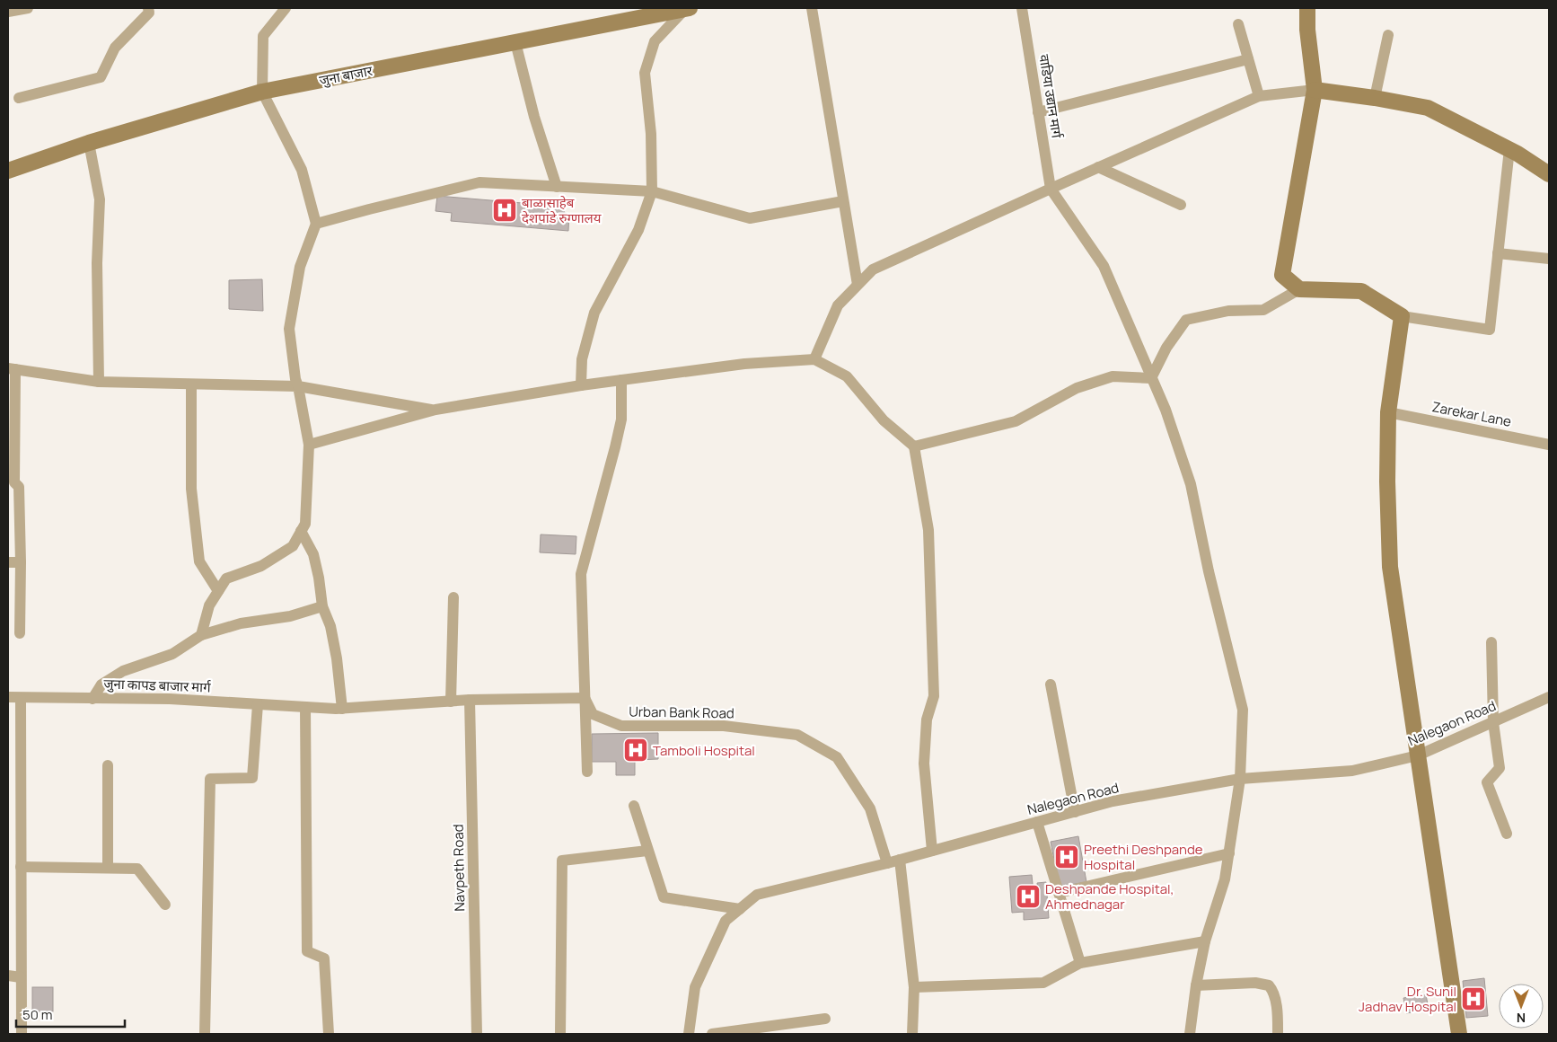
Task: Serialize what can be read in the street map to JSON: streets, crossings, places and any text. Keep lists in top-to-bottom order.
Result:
{
  "streets": {
    "street": [
      "जुना बाजार",
      "वाडिया उद्यान मार्ग",
      "Zarekar Lane",
      "जुना कापड बाजार मार्ग",
      "Urban Bank Road",
      "Nalegaon Road",
      "Navpeth Road"
    ]
  },
  "crossings": [
    ["Urban Bank Road", "Nalegaon Road"]
  ],
  "places": {
    "hospital": [
      "बाळासाहेब देशपांडे रुग्णालय",
      "Tamboli Hospital",
      "Preethi Deshpande Hospital",
      "Deshpande Hospital, Ahmednagar",
      "Dr. Sunil Jadhav Hospital"
    ]
  },
  "scale_bar": "50 m",
  "north": "bottom"
}
